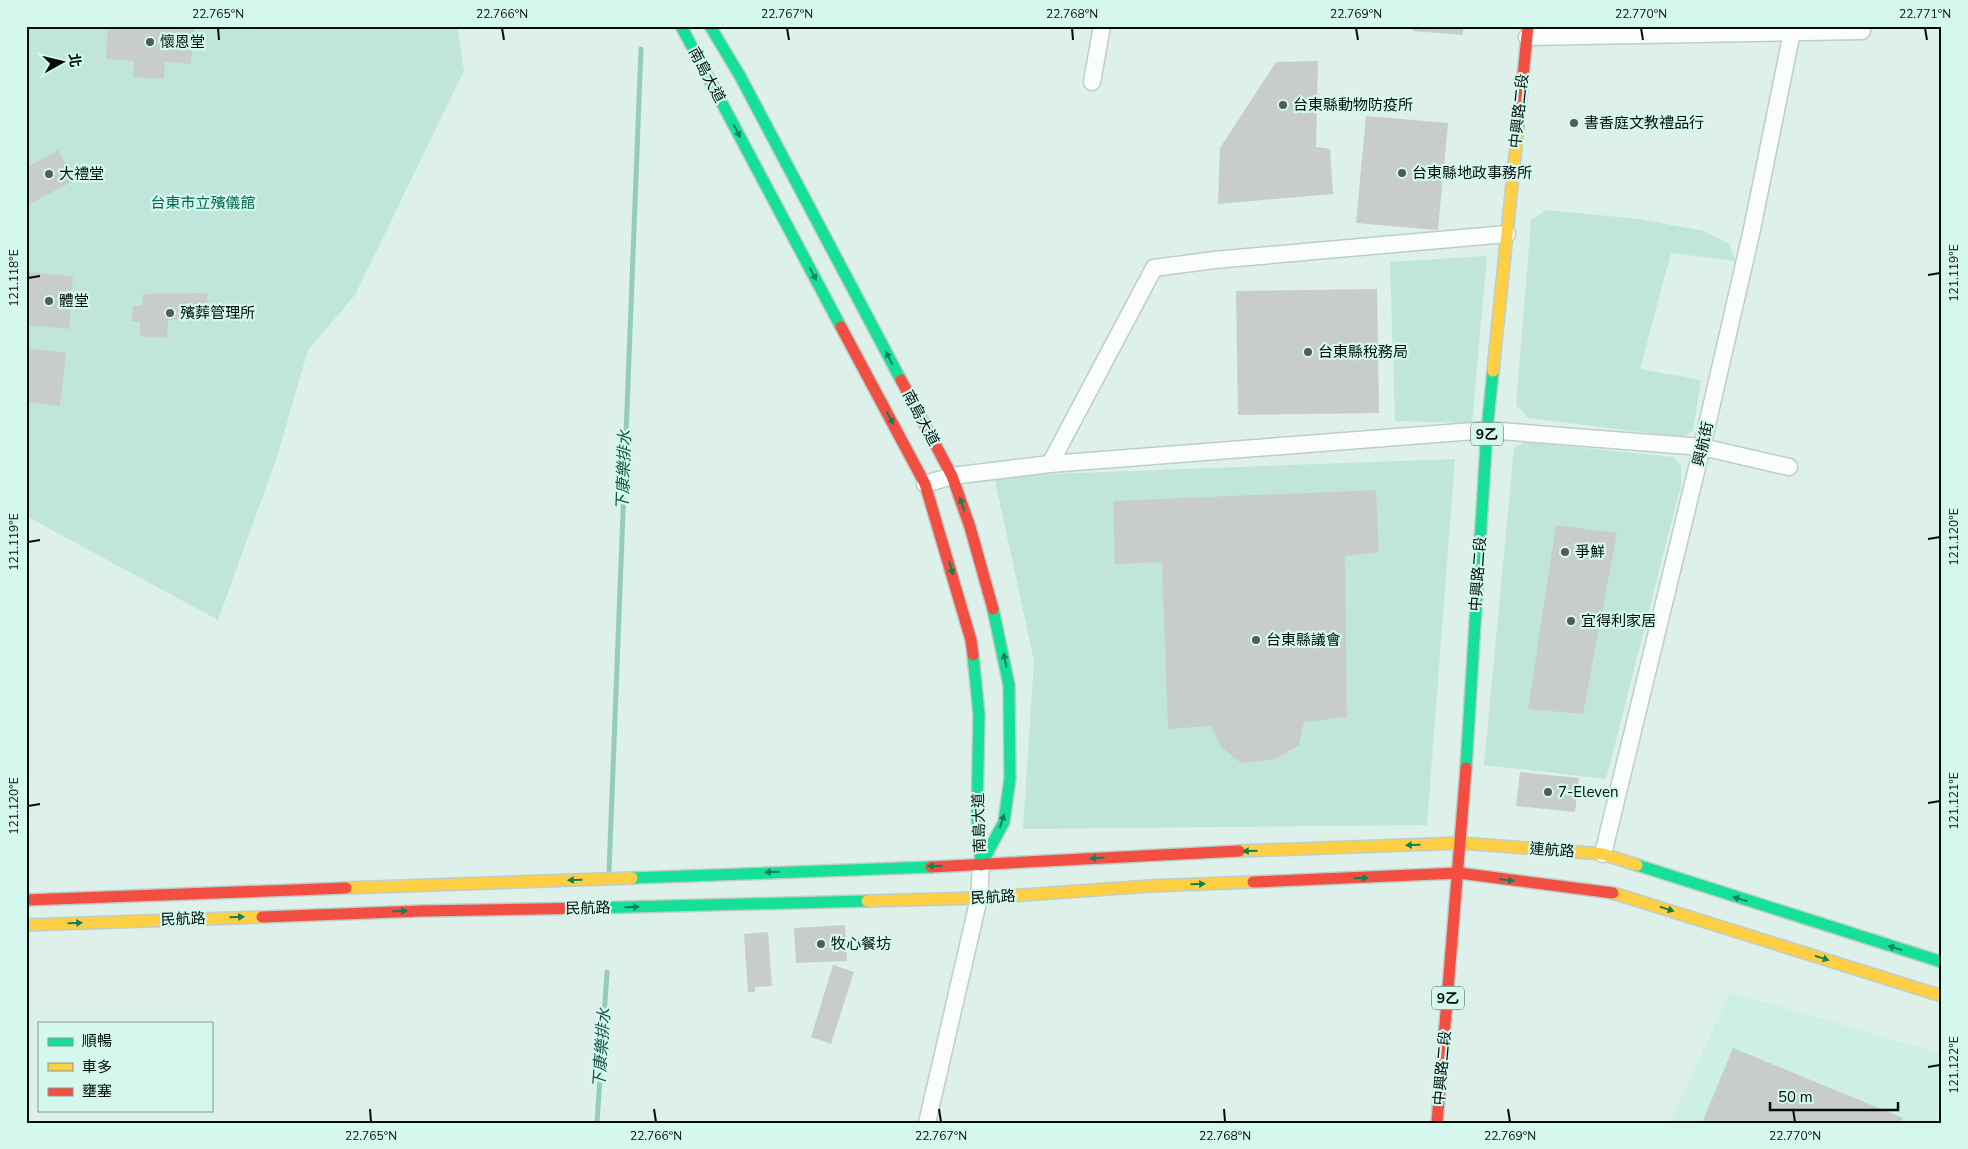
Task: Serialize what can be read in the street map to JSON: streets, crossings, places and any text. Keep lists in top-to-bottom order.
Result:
{
  "streets": {
    "street": [
      "南島大道",
      "中興路二段",
      "9乙",
      "興航街",
      "連航路",
      "民航路"
    ]
  },
  "crossings": [
    ["南島大道", "民航路"],
    ["中興路二段", "連航路"],
    ["中興路二段", "民航路"],
    ["興航街", "連航路"],
    ["連航路", "民航路"]
  ],
  "water": ["下康樂排水"],
  "parks": ["台東市立殯儀館"],
  "places": [
    "懷恩堂",
    "台東縣動物防疫所",
    "書香庭文教禮品行",
    "台東縣地政事務所",
    "大禮堂",
    "體堂",
    "殯葬管理所",
    "台東縣稅務局",
    "爭鮮",
    "宜得利家居",
    "台東縣議會",
    "7-Eleven",
    "牧心餐坊"
  ],
  "legend": ["順暢", "車多", "壅塞"],
  "scale_bar": "50 m",
  "north": "right",
  "coordinates": [
    "22.765°N",
    "22.766°N",
    "22.767°N",
    "22.768°N",
    "22.769°N",
    "22.770°N",
    "22.771°N",
    "121.119°E",
    "121.118°E",
    "121.120°E",
    "121.121°E",
    "121.122°E"
  ]
}
